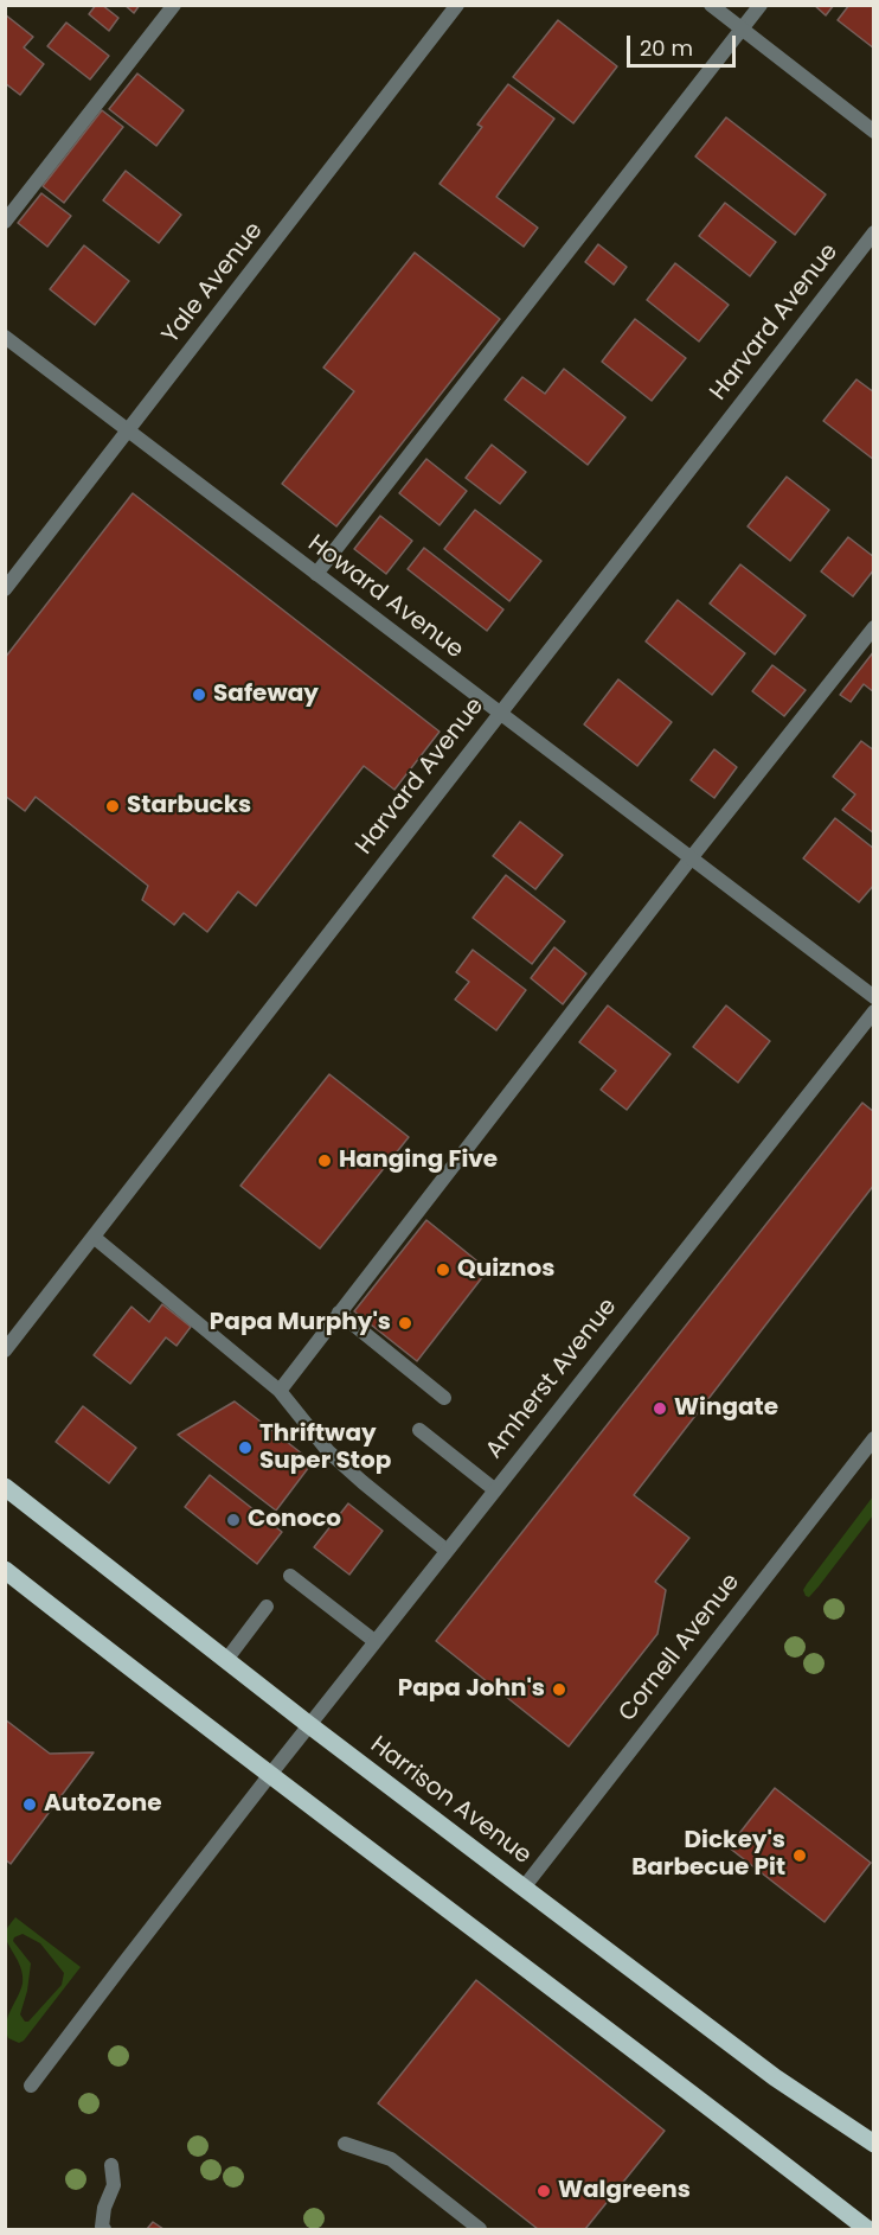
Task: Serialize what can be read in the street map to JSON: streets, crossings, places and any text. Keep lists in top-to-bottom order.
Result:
{
  "streets": {
    "main road": ["Harrison Avenue"],
    "street": [
      "Yale Avenue",
      "Harvard Avenue",
      "Howard Avenue",
      "Amherst Avenue",
      "Cornell Avenue"
    ]
  },
  "crossings": [
    ["Yale Avenue", "Howard Avenue"],
    ["Harvard Avenue", "Howard Avenue"],
    ["Amherst Avenue", "Harrison Avenue"],
    ["Cornell Avenue", "Harrison Avenue"]
  ],
  "places": [
    "Safeway",
    "Starbucks",
    "Hanging Five",
    "Quiznos",
    "Papa Murphy's",
    "Wingate",
    "Thriftway Super Stop",
    "Conoco",
    "Papa John's",
    "AutoZone",
    "Dickey's Barbecue Pit",
    "Walgreens"
  ],
  "scale_bar": "20 m"
}
